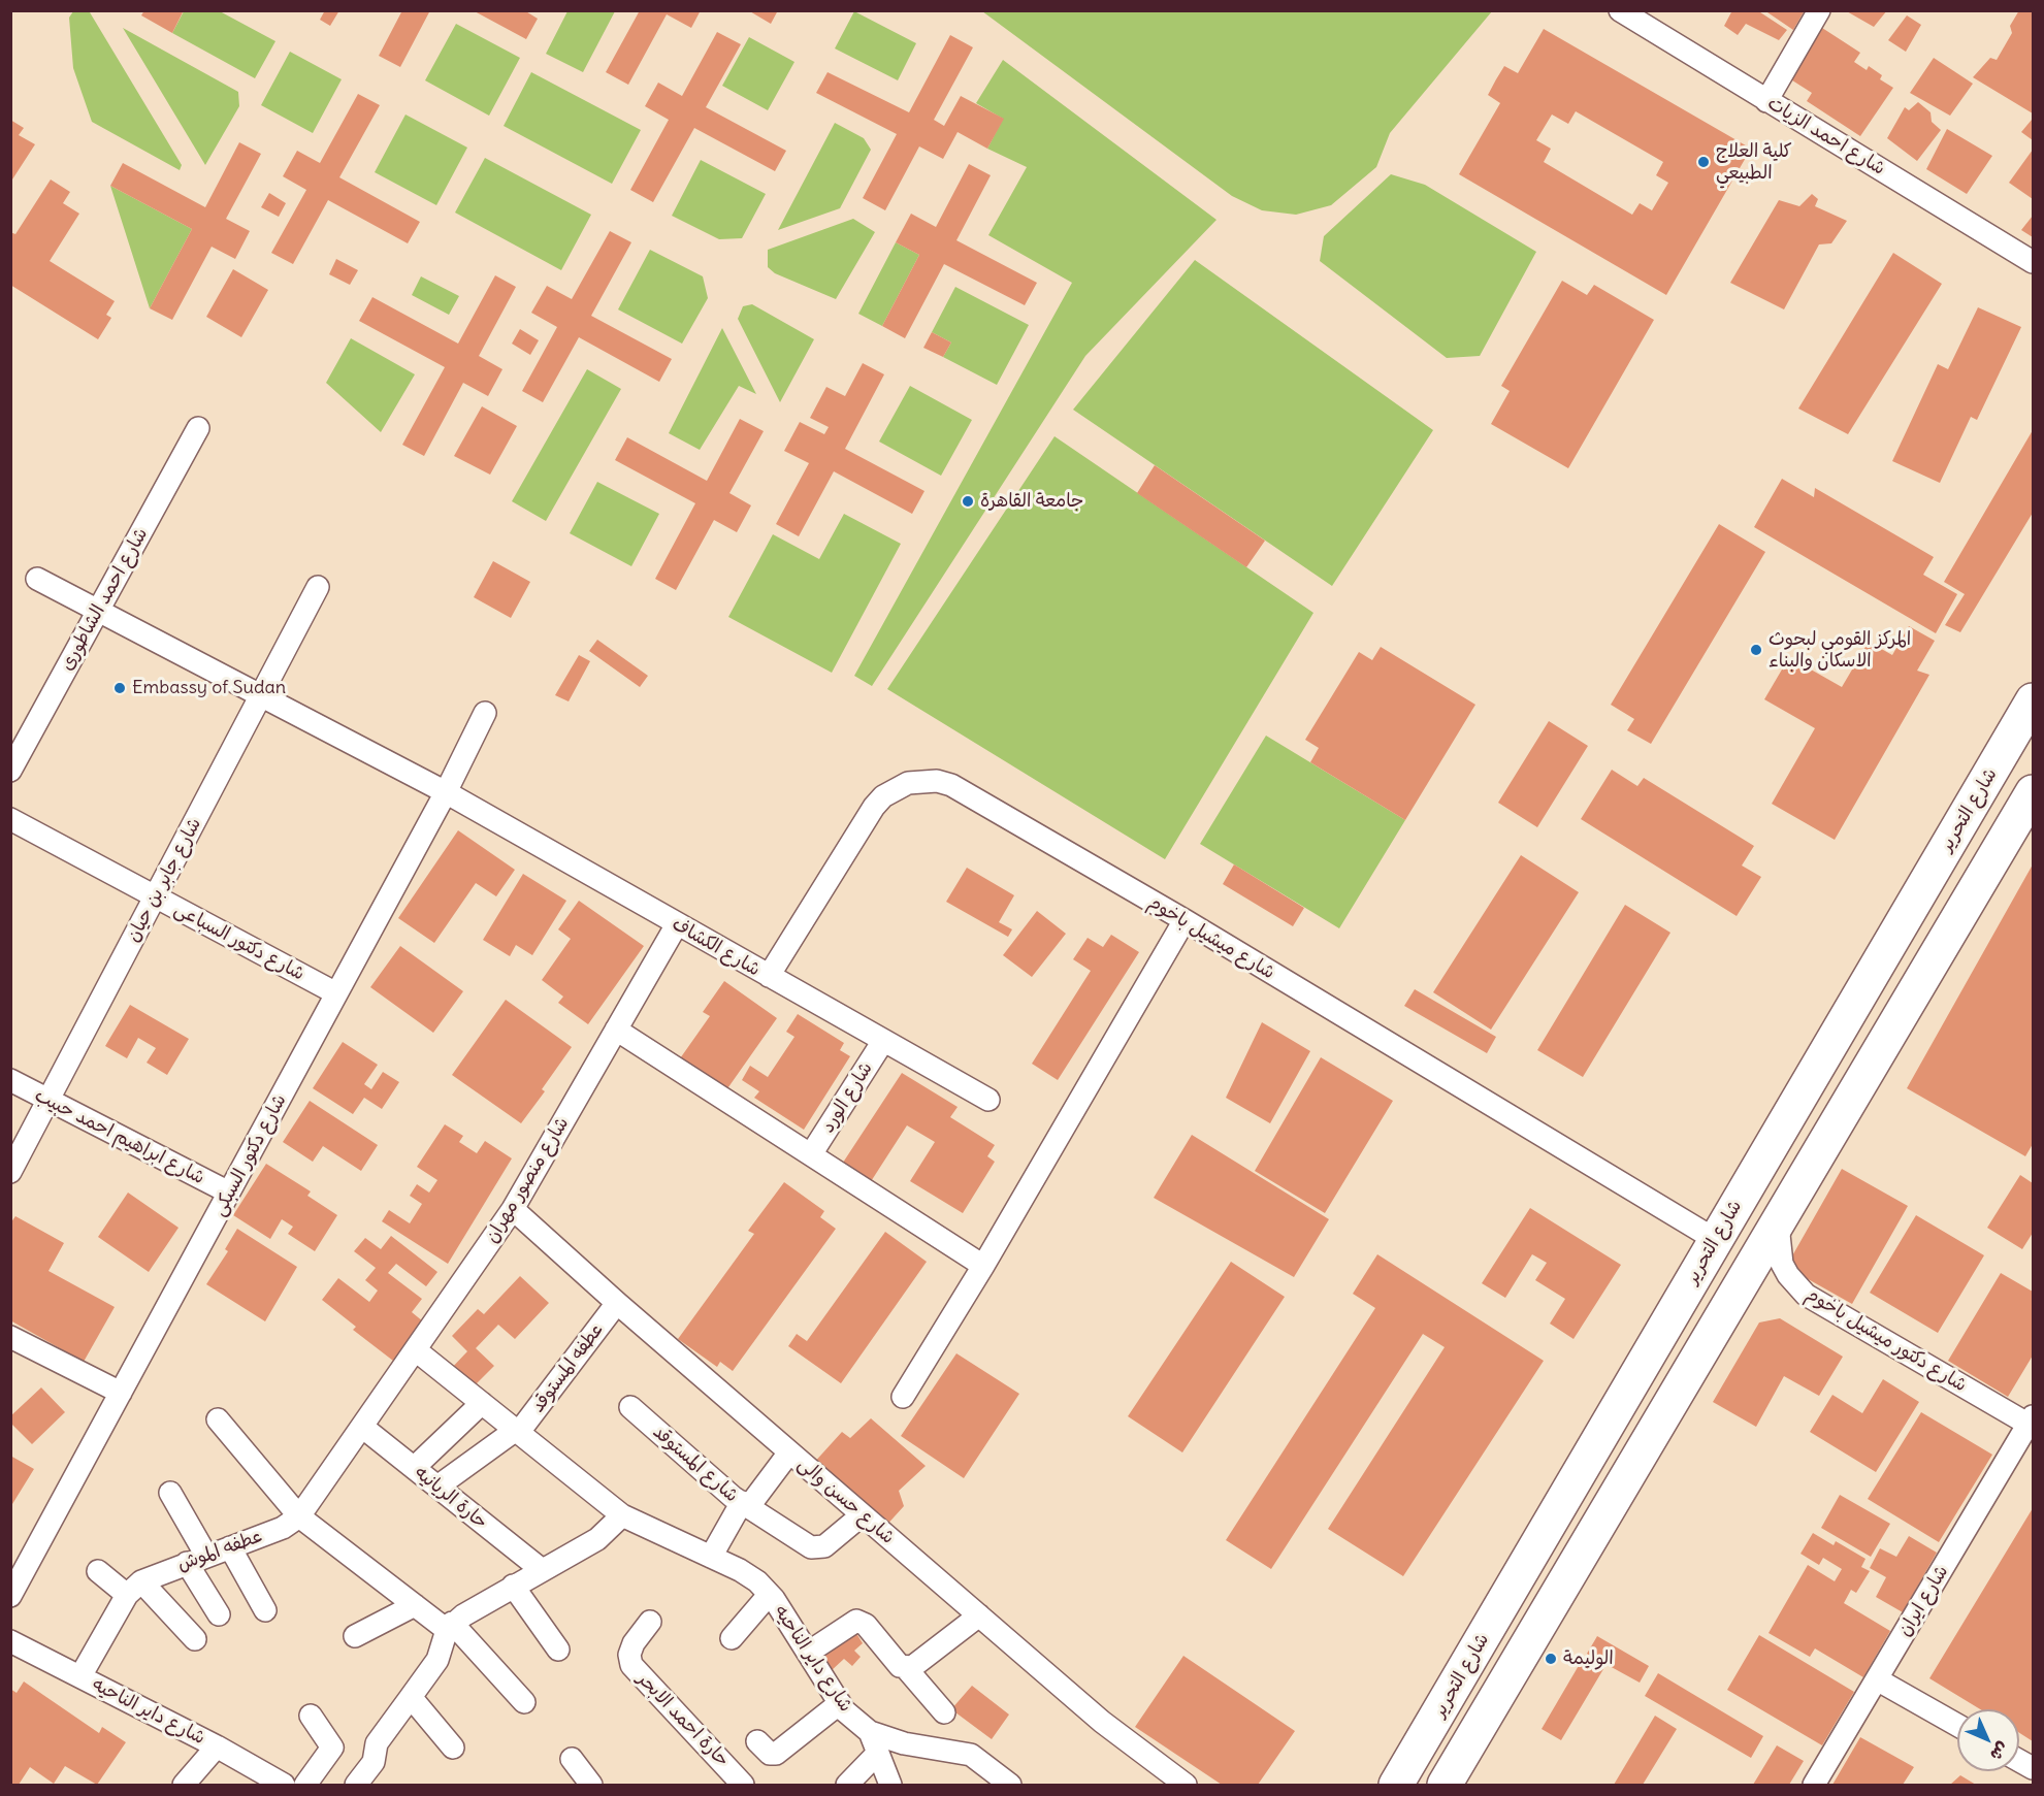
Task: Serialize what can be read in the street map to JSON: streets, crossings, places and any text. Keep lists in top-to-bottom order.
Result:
{
  "streets": {
    "main road": ["شارع التحرير"],
    "street": [
      "شارع احمد الزيات",
      "شارع احمد الشاطورى",
      "شارع جابر بن حيان",
      "شارع ميشيل باخوم",
      "شارع دكتور السباعى",
      "شارع الكشاف",
      "شارع الورد",
      "شارع ابراهيم احمد حبيب",
      "شارع دكتور السبكى",
      "شارع منصور مهران",
      "شارع دكتور ميشيل باخوم",
      "عطفه المستوقد",
      "شارع المستوقد",
      "حارة الريانيه",
      "شارع حسن والى",
      "عطفه الموش",
      "شارع ايران",
      "شارع داير الناحيه",
      "حارة احمد الابحر"
    ]
  },
  "crossings": [
    ["شارع احمد الشاطورى", "شارع الكشاف"],
    ["شارع التحرير", "شارع ميشيل باخوم"],
    ["شارع جابر بن حيان", "شارع دكتور السباعى"],
    ["شارع جابر بن حيان", "شارع الكشاف"],
    ["شارع جابر بن حيان", "شارع ابراهيم احمد حبيب"],
    ["شارع ميشيل باخوم", "شارع الكشاف"],
    ["شارع دكتور السباعى", "شارع دكتور السبكى"],
    ["شارع الكشاف", "شارع الورد"],
    ["شارع الكشاف", "شارع دكتور السبكى"],
    ["شارع الكشاف", "شارع منصور مهران"],
    ["شارع ابراهيم احمد حبيب", "شارع دكتور السبكى"],
    ["شارع منصور مهران", "حارة الريانيه"],
    ["شارع منصور مهران", "شارع حسن والى"],
    ["شارع منصور مهران", "عطفه الموش"],
    ["شارع منصور مهران", "شارع داير الناحيه"],
    ["شارع دكتور ميشيل باخوم", "شارع ايران"],
    ["عطفه المستوقد", "حارة الريانيه"],
    ["عطفه المستوقد", "شارع حسن والى"],
    ["عطفه المستوقد", "شارع داير الناحيه"],
    ["شارع المستوقد", "شارع داير الناحيه"],
    ["حارة الريانيه", "عطفه الموش"]
  ],
  "places": [
    "كلية العلاج الطبيعي",
    "جامعة القاهرة",
    "المركز القومي لبحوث الاسكان والبناء",
    "Embassy of Sudan",
    "الوليمة"
  ],
  "north": "bottom right"
}
